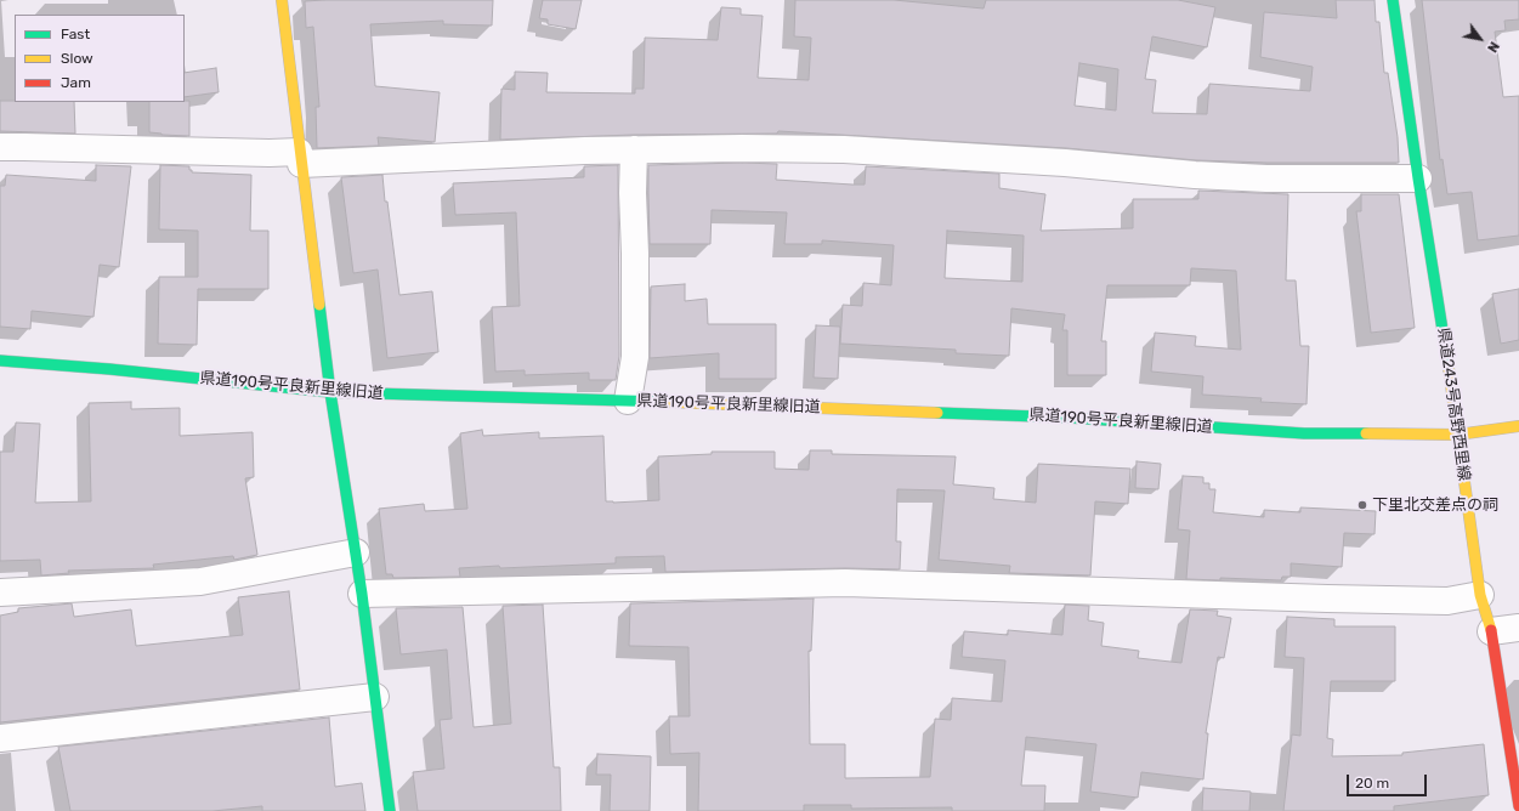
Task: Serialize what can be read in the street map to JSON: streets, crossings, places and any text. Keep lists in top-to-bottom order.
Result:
{
  "streets": {
    "street": ["県道190号平良新里線旧道", "県道243号高野西里線"]
  },
  "crossings": [
    ["県道190号平良新里線旧道", "県道243号高野西里線"]
  ],
  "places": ["下里北交差点の祠"],
  "legend": ["Fast", "Slow", "Jam"],
  "scale_bar": "20 m",
  "north": "bottom right"
}
